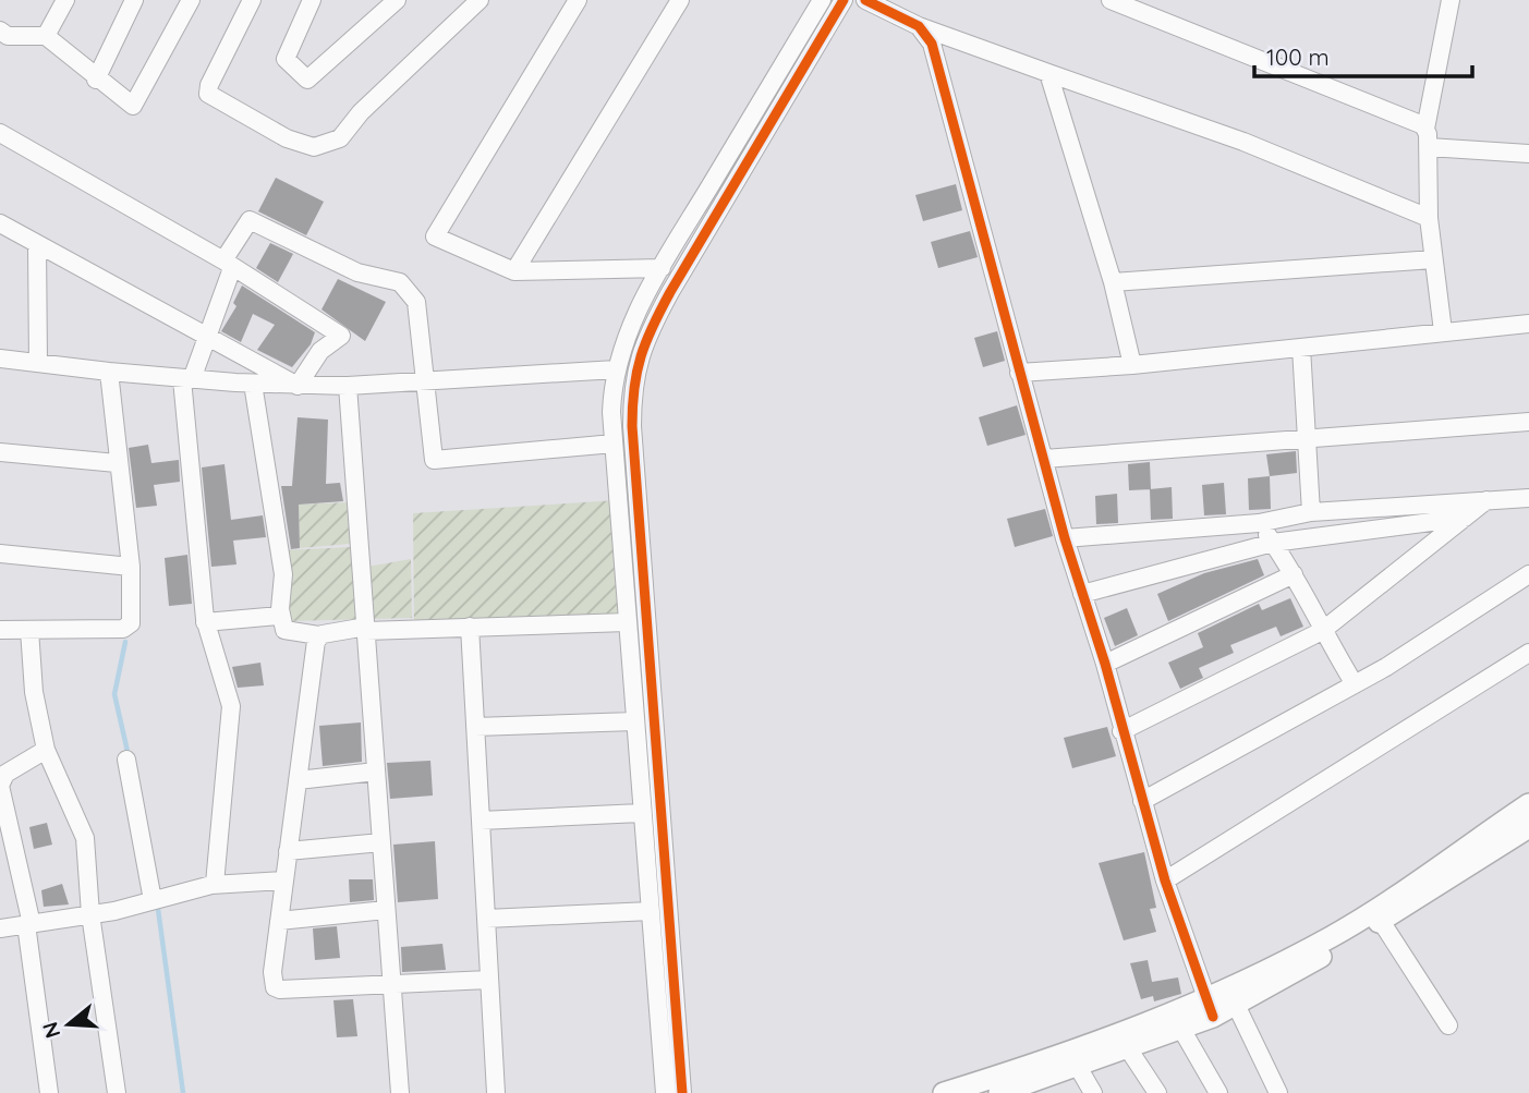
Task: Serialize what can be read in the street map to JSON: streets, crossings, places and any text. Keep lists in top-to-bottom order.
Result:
{
  "scale_bar": "100 m",
  "north": "left"
}
